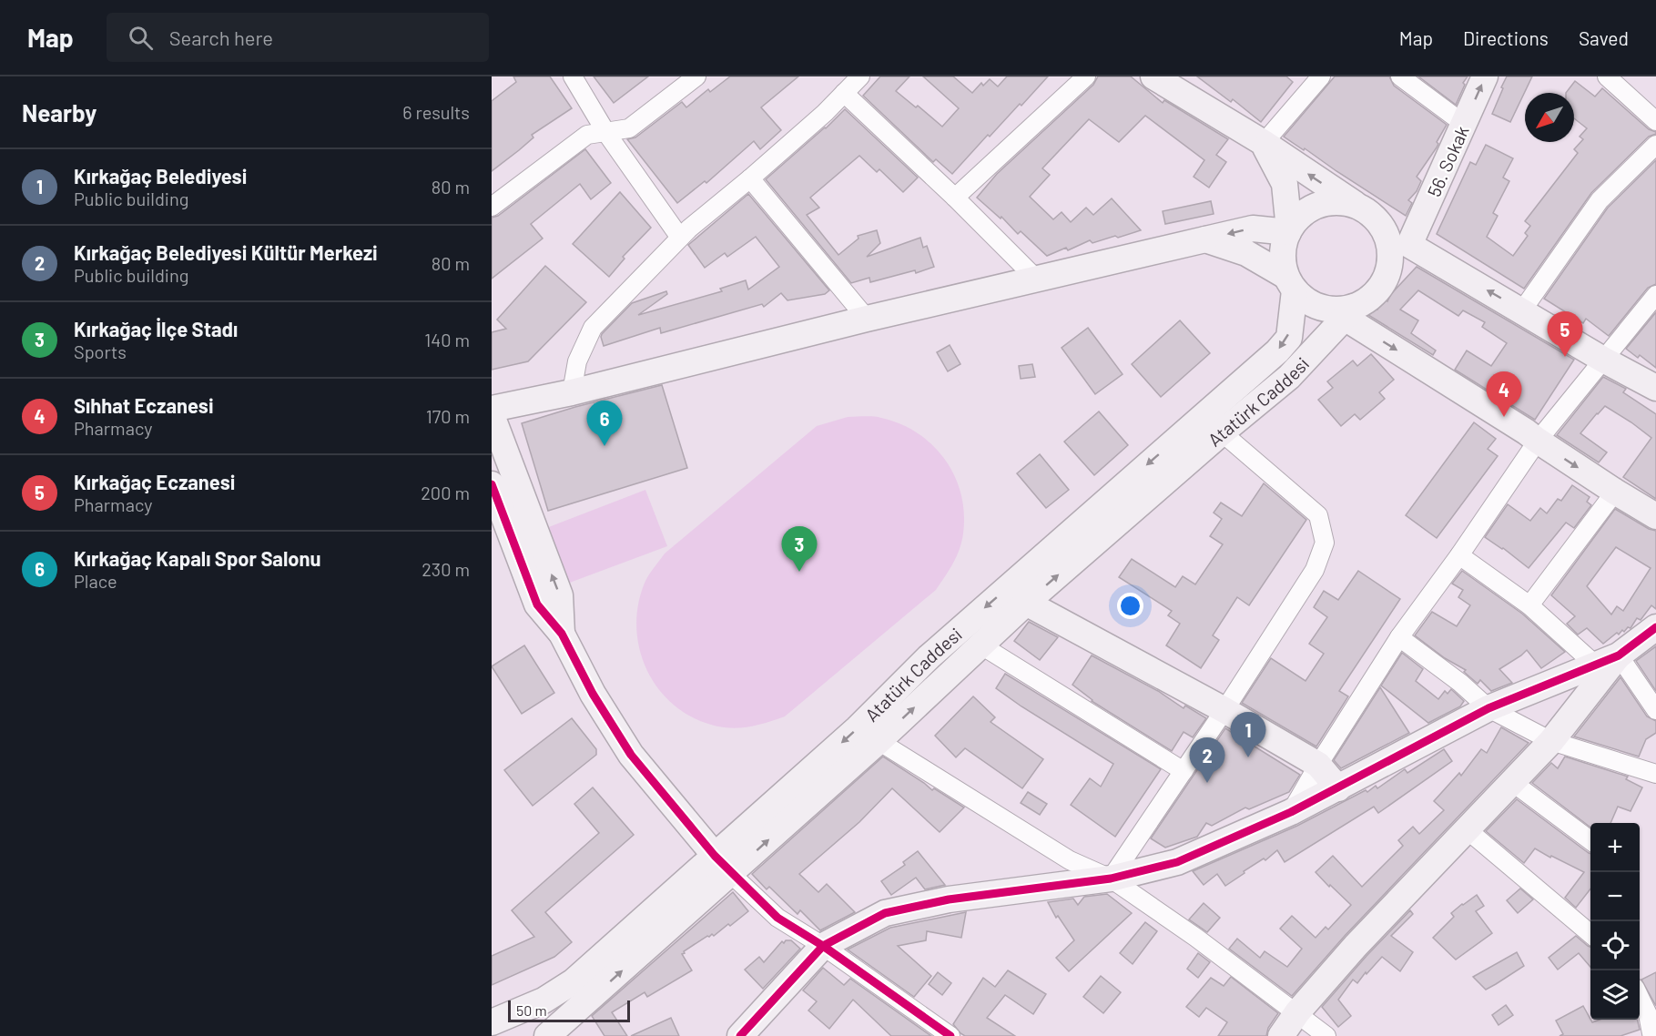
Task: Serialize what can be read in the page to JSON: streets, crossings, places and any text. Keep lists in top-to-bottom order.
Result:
{
  "streets": {
    "street": ["56. Sokak", "Atatürk Caddesi"]
  },
  "crossings": [
    ["56. Sokak", "Atatürk Caddesi"]
  ],
  "scale_bar": "50 m",
  "north": "bottom left",
  "page": {
    "header": "Map",
    "search": "Search here",
    "nav": ["Map", "Directions", "Saved"],
    "heading": ["Nearby", "6 results"],
    "list": [
      {
        "mark": "1",
        "name": "Kırkağaç Belediyesi",
        "note": "Public building",
        "value": "80 m"
      },
      {
        "mark": "2",
        "name": "Kırkağaç Belediyesi Kültür Merkezi",
        "note": "Public building",
        "value": "80 m"
      },
      {
        "mark": "3",
        "name": "Kırkağaç İlçe Stadı",
        "note": "Sports",
        "value": "140 m"
      },
      {
        "mark": "4",
        "name": "Sıhhat Eczanesi",
        "note": "Pharmacy",
        "value": "170 m"
      },
      {
        "mark": "5",
        "name": "Kırkağaç Eczanesi",
        "note": "Pharmacy",
        "value": "200 m"
      },
      {
        "mark": "6",
        "name": "Kırkağaç Kapalı Spor Salonu",
        "note": "Place",
        "value": "230 m"
      }
    ],
    "pins": [
      "5",
      "4",
      "6",
      "3",
      "1",
      "2"
    ],
    "map_buttons": ["+", "−"],
    "scale": "50 m"
  }
}
